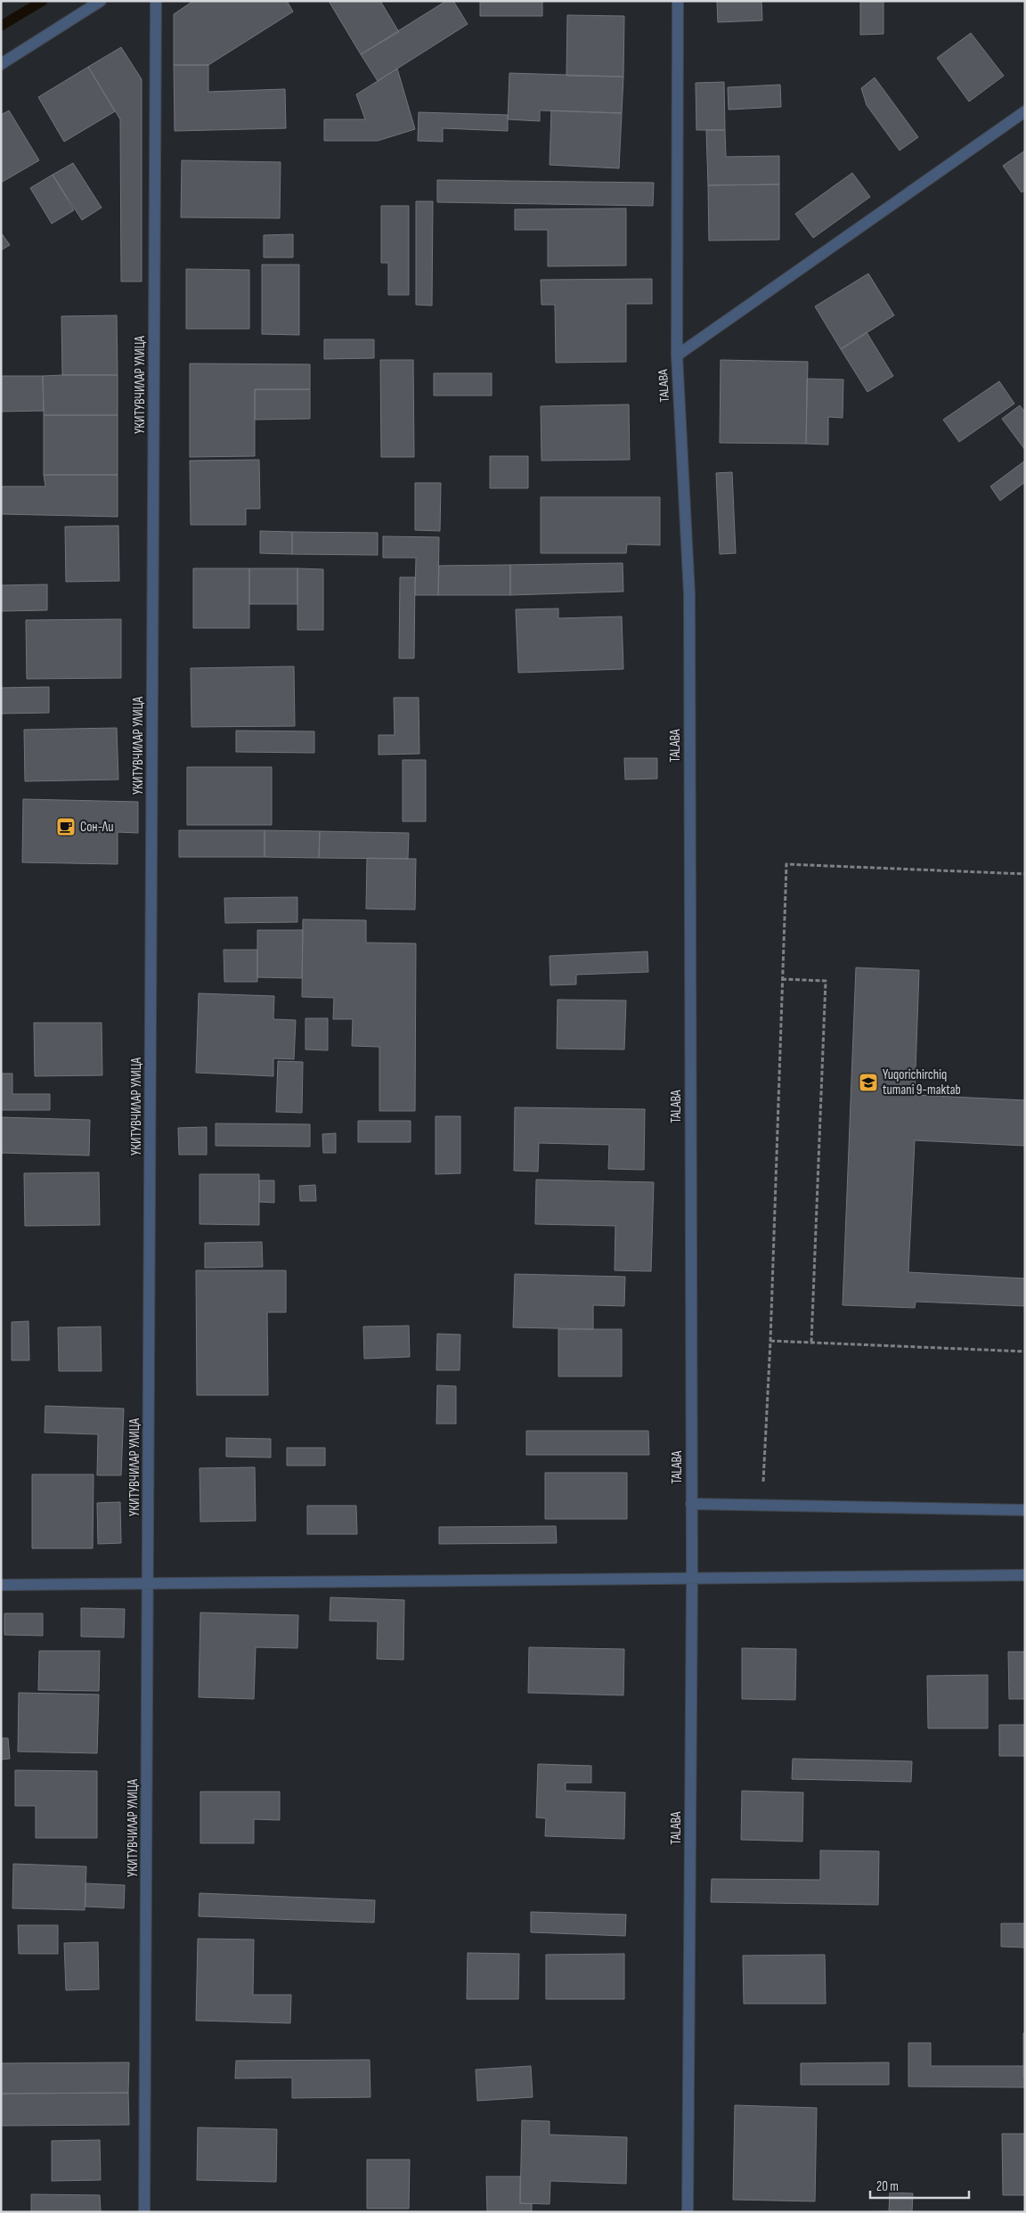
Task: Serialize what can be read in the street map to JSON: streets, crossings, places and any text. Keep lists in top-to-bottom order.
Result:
{
  "streets": {
    "street": ["УКИТУВЧИЛАР УЛИЦА", "TALABA"]
  },
  "places": {
    "cafe": ["Сон-Ли"],
    "school or university": ["Yuqorichirchiq tumani 9-maktab"]
  },
  "scale_bar": "20 m"
}
